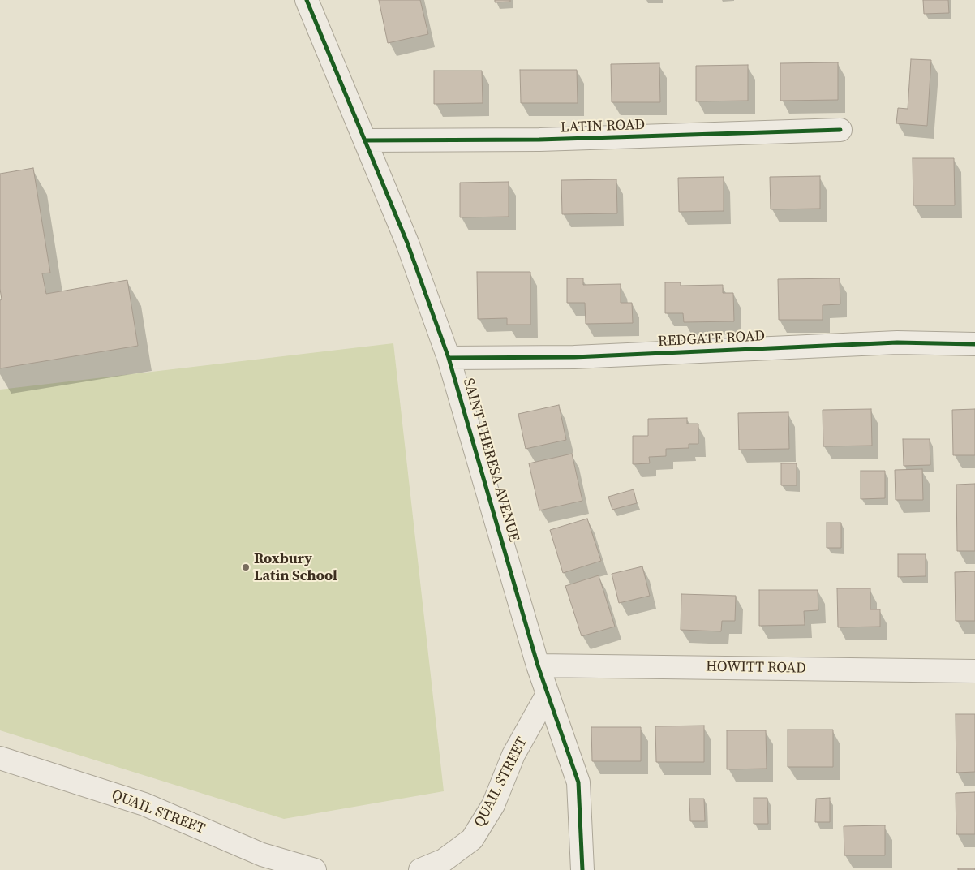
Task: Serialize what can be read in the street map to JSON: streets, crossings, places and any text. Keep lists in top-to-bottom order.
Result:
{
  "streets": {
    "street": [
      "LATIN ROAD",
      "REDGATE ROAD",
      "SAINT THERESA AVENUE",
      "HOWITT ROAD",
      "QUAIL STREET"
    ]
  },
  "crossings": [
    ["LATIN ROAD", "SAINT THERESA AVENUE"],
    ["REDGATE ROAD", "SAINT THERESA AVENUE"],
    ["SAINT THERESA AVENUE", "HOWITT ROAD"],
    ["SAINT THERESA AVENUE", "QUAIL STREET"]
  ],
  "places": ["Roxbury Latin School"]
}
